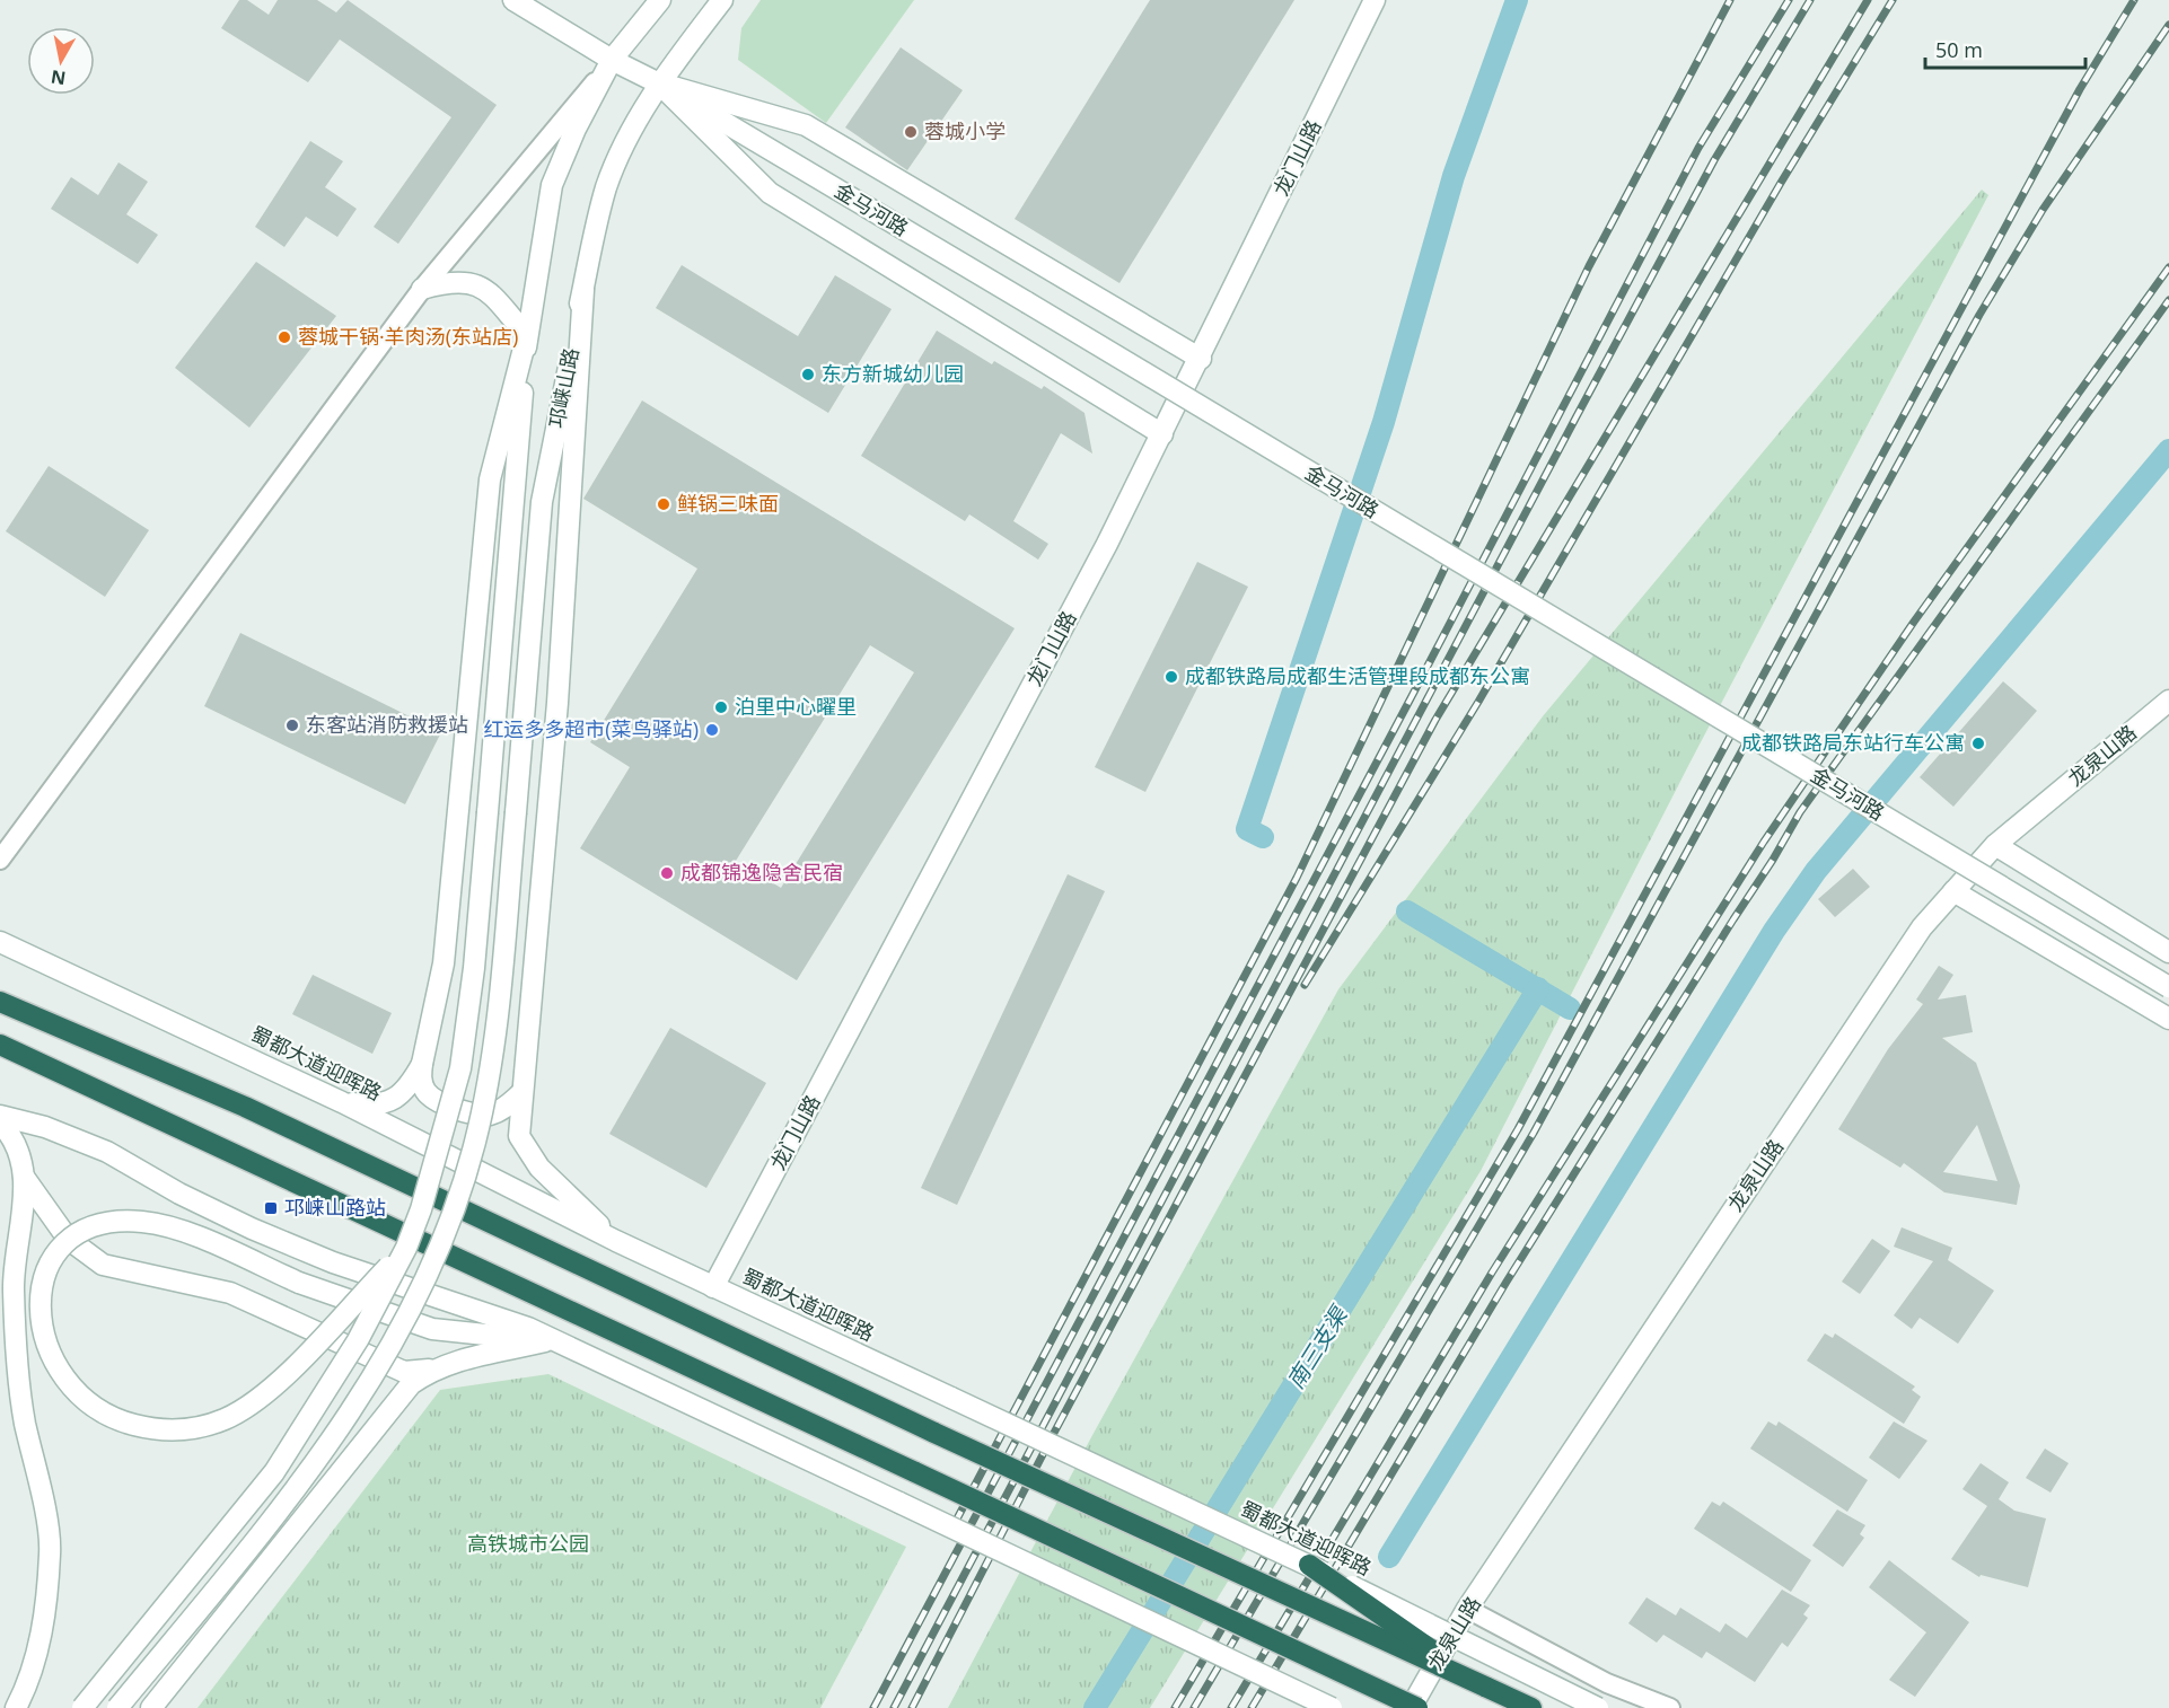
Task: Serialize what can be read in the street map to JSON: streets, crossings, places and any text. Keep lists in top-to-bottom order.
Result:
{
  "streets": {
    "street": [
      "龙门山路",
      "金马河路",
      "邛崃山路",
      "龙泉山路",
      "蜀都大道迎晖路"
    ]
  },
  "crossings": [
    ["龙门山路", "蜀都大道迎晖路"],
    ["金马河路", "邛崃山路"]
  ],
  "water": ["南三支渠"],
  "parks": ["高铁城市公园"],
  "places": {
    "other": [
      "蓉城小学",
      "蓉城干锅·羊肉汤(东站店)",
      "东方新城幼儿园",
      "鲜锅三味面",
      "成都铁路局成都生活管理段成都东公寓",
      "泊里中心曜里",
      "东客站消防救援站",
      "红运多多超市(菜鸟驿站)",
      "成都铁路局东站行车公寓",
      "成都锦逸隐舍民宿"
    ],
    "transit": ["邛崃山路站"]
  },
  "scale_bar": "50 m",
  "north": "bottom"
}
